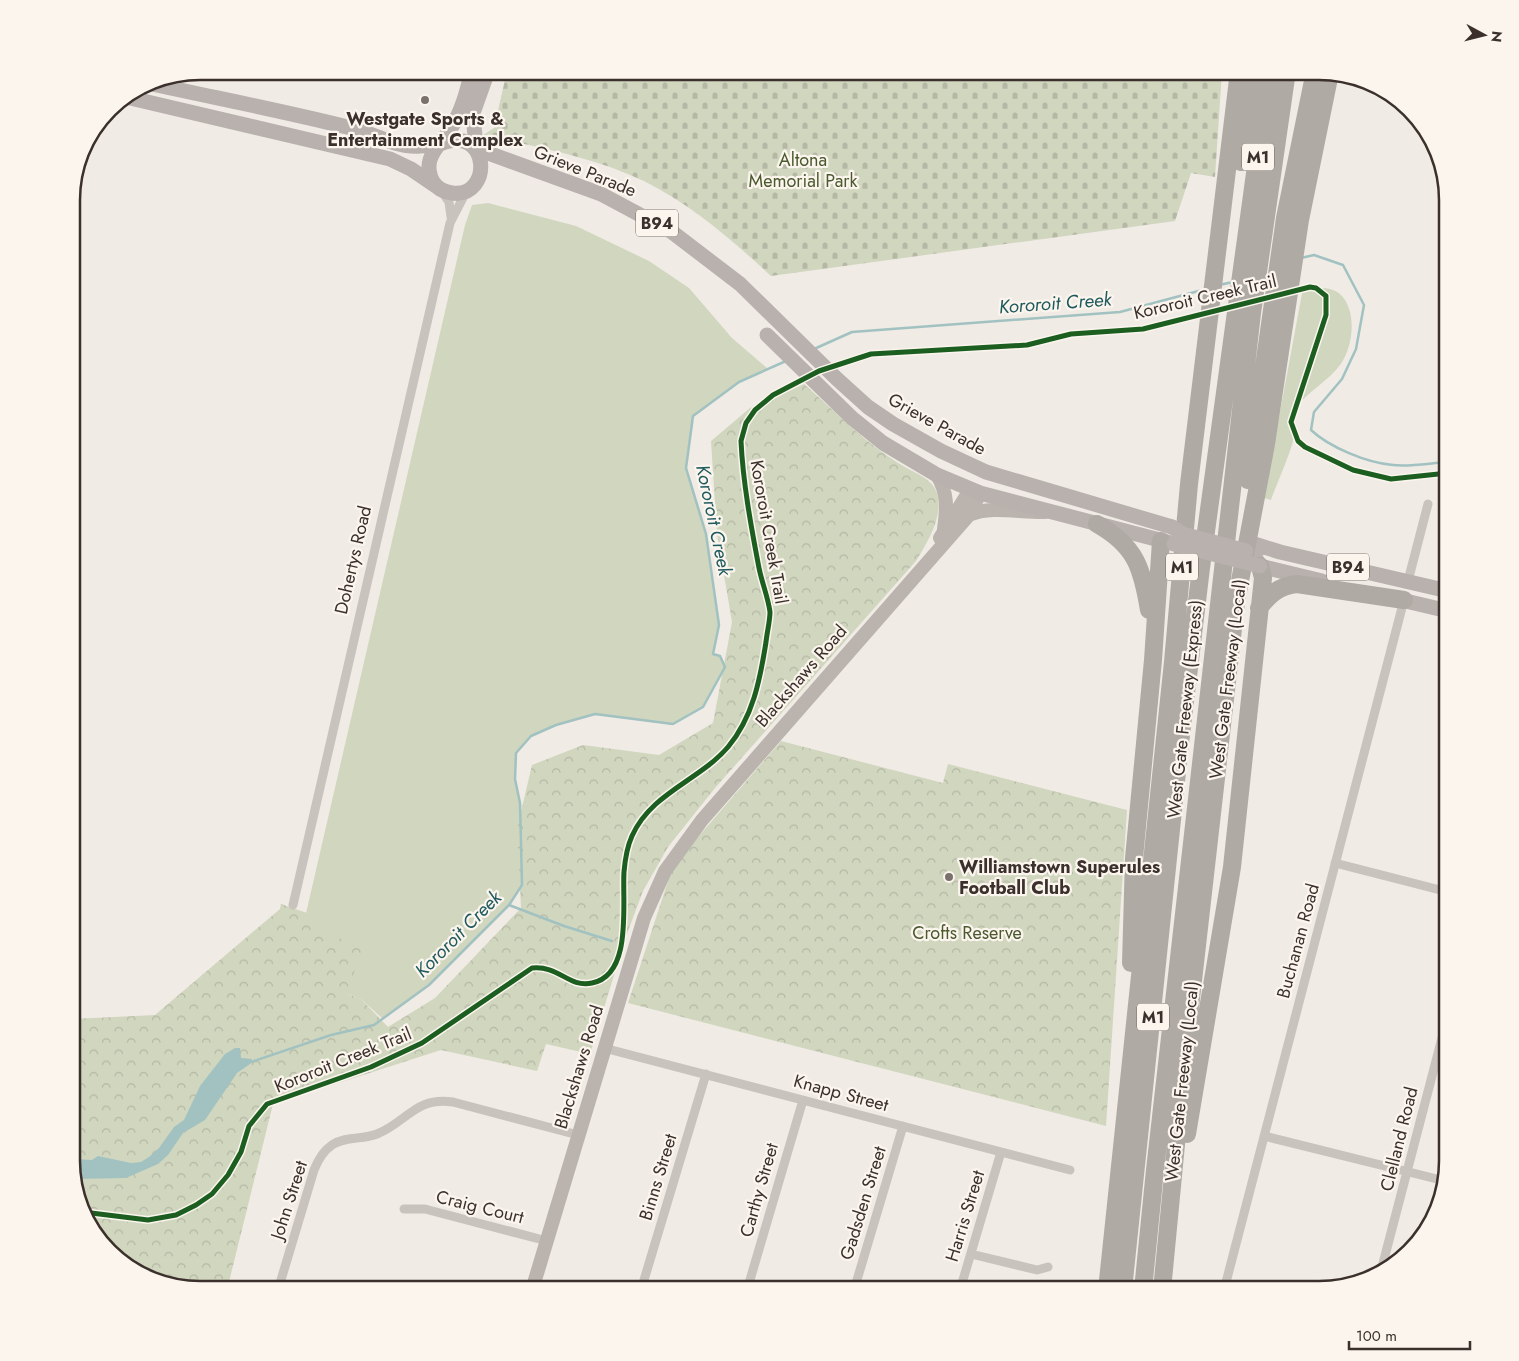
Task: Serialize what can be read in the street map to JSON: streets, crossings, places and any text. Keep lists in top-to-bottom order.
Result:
{
  "streets": {
    "highway": ["M1", "West Gate Freeway (Local)", "West Gate Freeway (Express)"],
    "main road": ["Grieve Parade", "B94", "Blackshaws Road"],
    "street": [
      "Dohertys Road",
      "Buchanan Road",
      "Knapp Street",
      "Clelland Road",
      "Binns Street",
      "Carthy Street",
      "John Street",
      "Gadsden Street",
      "Craig Court",
      "Harris Street"
    ],
    "cycle path": ["Kororoit Creek Trail"]
  },
  "crossings": [
    ["M1", "West Gate Freeway (Express)"],
    ["Grieve Parade", "Dohertys Road"],
    ["B94", "Blackshaws Road"],
    ["B94", "Buchanan Road"],
    ["Blackshaws Road", "Knapp Street"],
    ["Blackshaws Road", "John Street"],
    ["Blackshaws Road", "Craig Court"],
    ["Knapp Street", "Binns Street"],
    ["Knapp Street", "Carthy Street"],
    ["Knapp Street", "Gadsden Street"],
    ["Knapp Street", "Harris Street"]
  ],
  "water": ["Kororoit Creek"],
  "parks": ["Altona Memorial Park", "Crofts Reserve"],
  "places": ["Westgate Sports & Entertainment Complex", "Williamstown Superules Football Club"],
  "scale_bar": "100 m",
  "north": "right"
}
